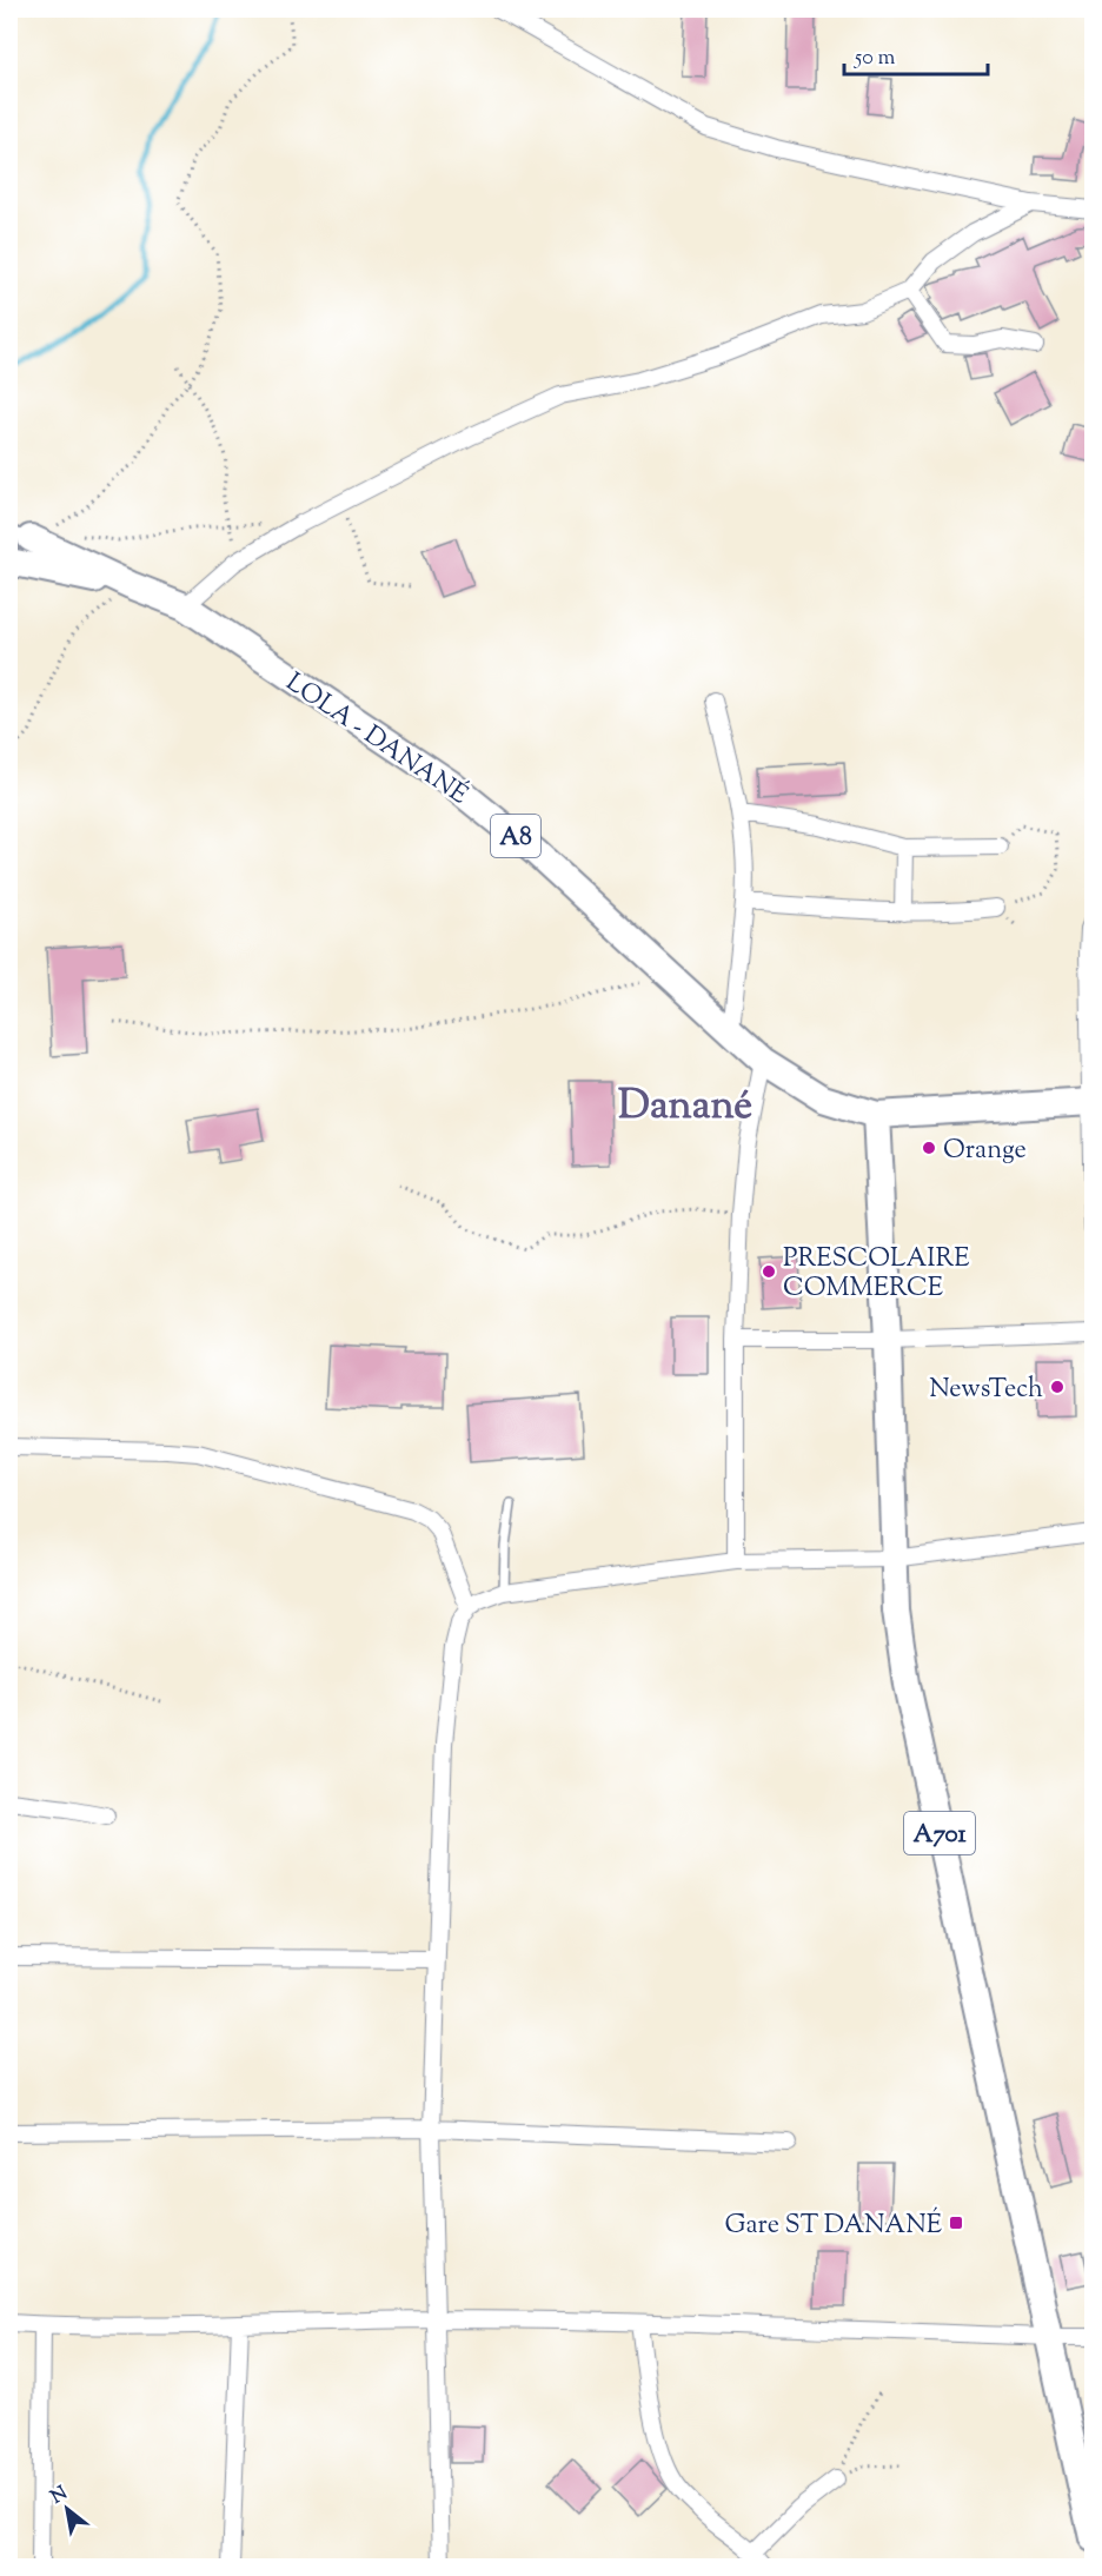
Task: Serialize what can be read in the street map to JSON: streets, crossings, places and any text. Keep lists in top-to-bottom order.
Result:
{
  "streets": {
    "main road": ["LOLA - DANANÉ", "A8", "A701"]
  },
  "crossings": [
    ["LOLA - DANANÉ", "A8"],
    ["LOLA - DANANÉ", "A701"],
    ["A8", "A701"]
  ],
  "districts": ["Danané"],
  "places": {
    "other": ["Orange", "PRESCOLAIRE COMMERCE", "NewsTech"],
    "transit": ["Gare ST DANANÉ"]
  },
  "scale_bar": "50 m",
  "north": "top left"
}
